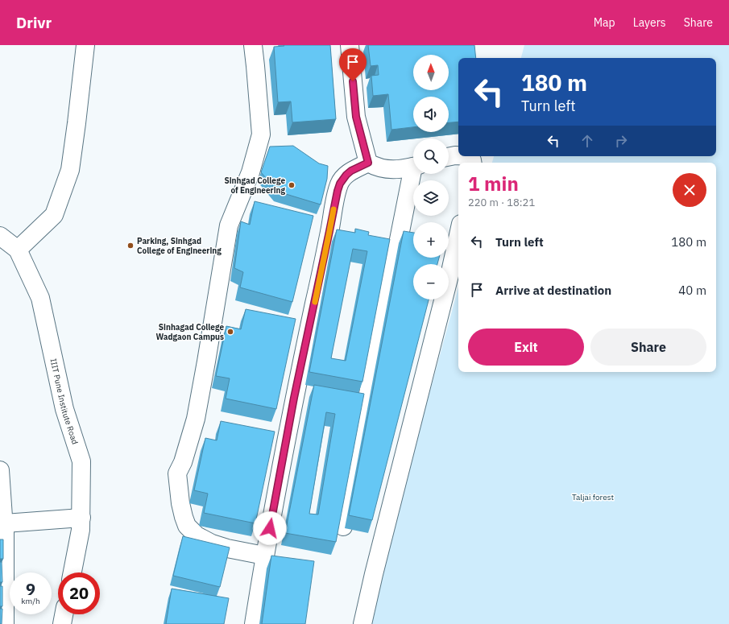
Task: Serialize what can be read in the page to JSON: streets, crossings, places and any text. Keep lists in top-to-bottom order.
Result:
{
  "streets": {
    "street": ["IIIT Pune Institute Road"]
  },
  "parks": ["Taljai forest"],
  "places": ["Sinhgad College of Engineering", "Parking, Sinhgad College of Engineering", "Sinhagad College Wadgaon Campus"],
  "north": "top",
  "page": {
    "header": "Drivr",
    "nav": ["Map", "Layers", "Share"],
    "map_buttons": ["+", "−"],
    "turn": ["180 m", "Turn left"],
    "heading": ["1 min", "220 m · 18:21"],
    "list": [
      {
        "name": "Turn left",
        "value": "180 m"
      },
      {
        "name": "Arrive at destination",
        "value": "40 m"
      }
    ],
    "buttons": ["Exit", "Share"],
    "speed": "9 km/h",
    "limit": "20"
  }
}
